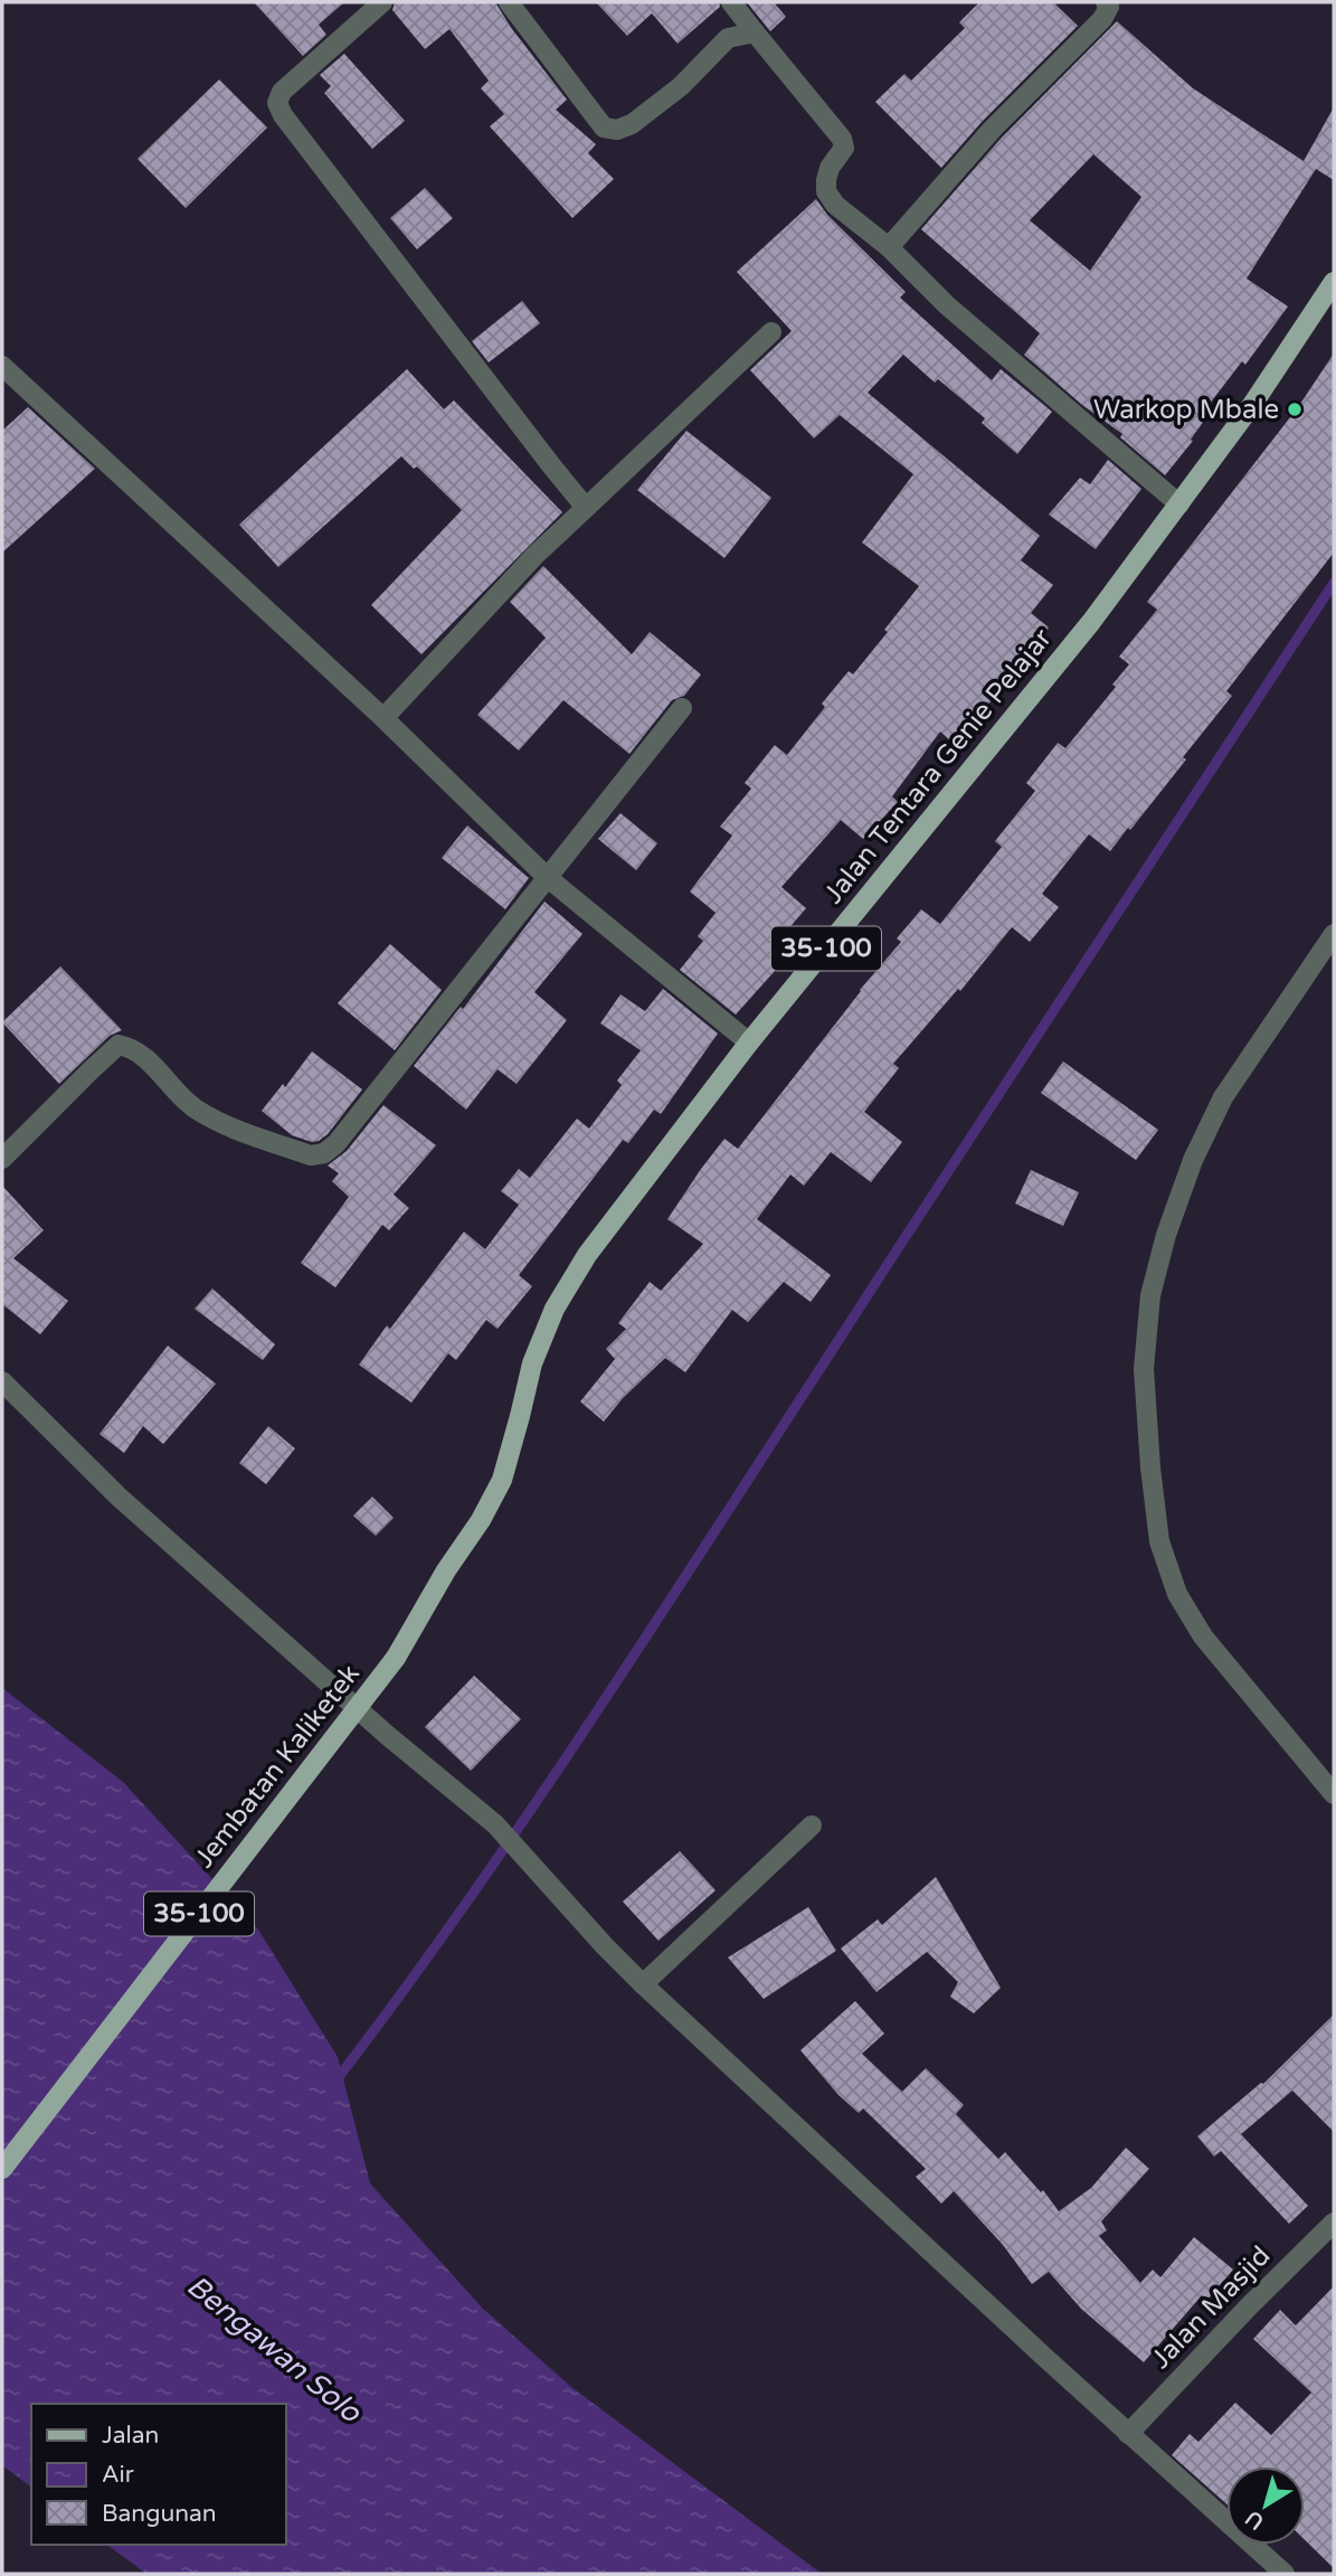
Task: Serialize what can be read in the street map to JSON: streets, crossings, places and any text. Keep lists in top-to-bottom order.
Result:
{
  "streets": {
    "main road": ["Jalan Tentara Genie Pelajar", "35-100", "Jembatan Kaliketek"],
    "street": ["Jalan Masjid"]
  },
  "crossings": [
    ["Jalan Tentara Genie Pelajar", "Jembatan Kaliketek"]
  ],
  "water": ["Bengawan Solo"],
  "places": ["Warkop Mbale"],
  "legend": ["Jalan", "Air", "Bangunan"],
  "north": "bottom left"
}
